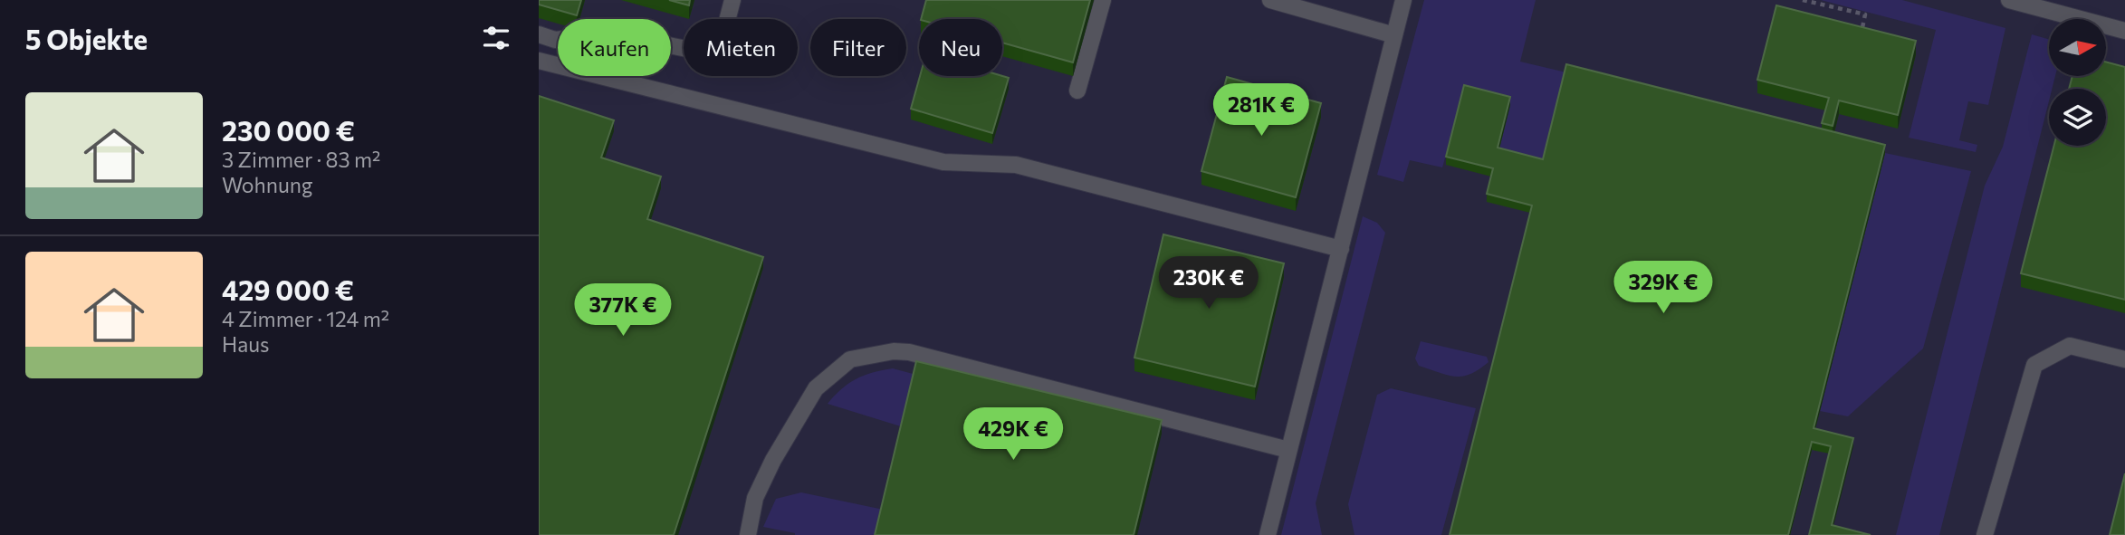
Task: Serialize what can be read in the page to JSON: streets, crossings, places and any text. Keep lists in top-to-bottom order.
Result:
{
  "north": "right",
  "page": {
    "heading": "5 Objekte",
    "chip": [
      "Kaufen",
      "Mieten",
      "Filter",
      "Neu"
    ],
    "list": [
      {
        "name": "230 000 €",
        "note": "3 Zimmer · 83 m² · Wohnung"
      },
      {
        "name": "429 000 €",
        "note": "4 Zimmer · 124 m² · Haus"
      }
    ],
    "price": [
      "281K €",
      "230K €",
      "329K €",
      "377K €",
      "429K €"
    ]
  }
}
